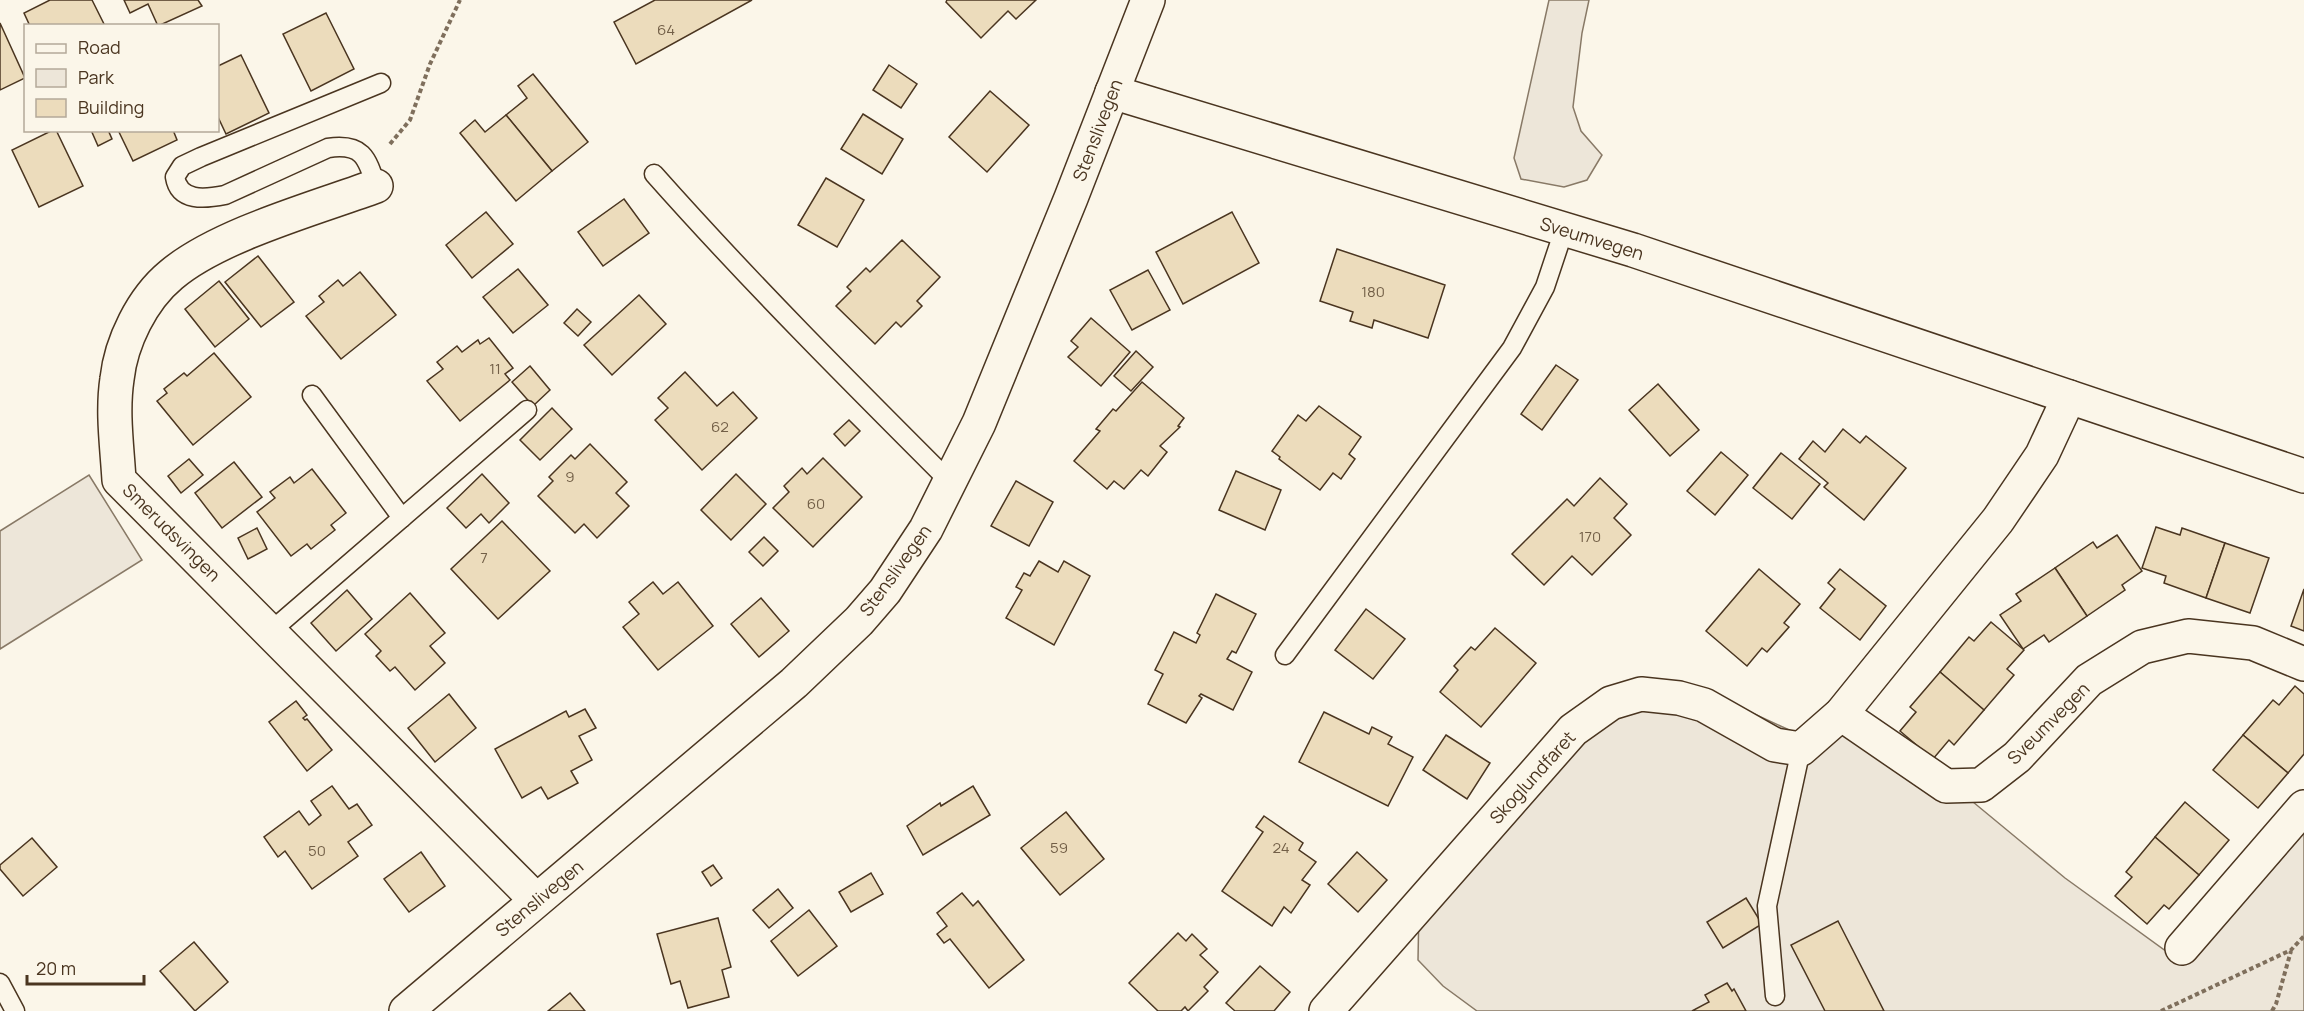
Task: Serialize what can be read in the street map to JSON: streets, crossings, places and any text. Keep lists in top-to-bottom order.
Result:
{
  "streets": {
    "street": [
      "Stenslivegen",
      "Sveumvegen",
      "Smerudsvingen",
      "Skoglundfaret"
    ]
  },
  "crossings": [
    ["Stenslivegen", "Sveumvegen"],
    ["Stenslivegen", "Smerudsvingen"]
  ],
  "house_numbers": [
    "64",
    "180",
    "11",
    "62",
    "9",
    "60",
    "170",
    "7",
    "59",
    "24",
    "50"
  ],
  "legend": ["Road", "Park", "Building"],
  "scale_bar": "20 m"
}
